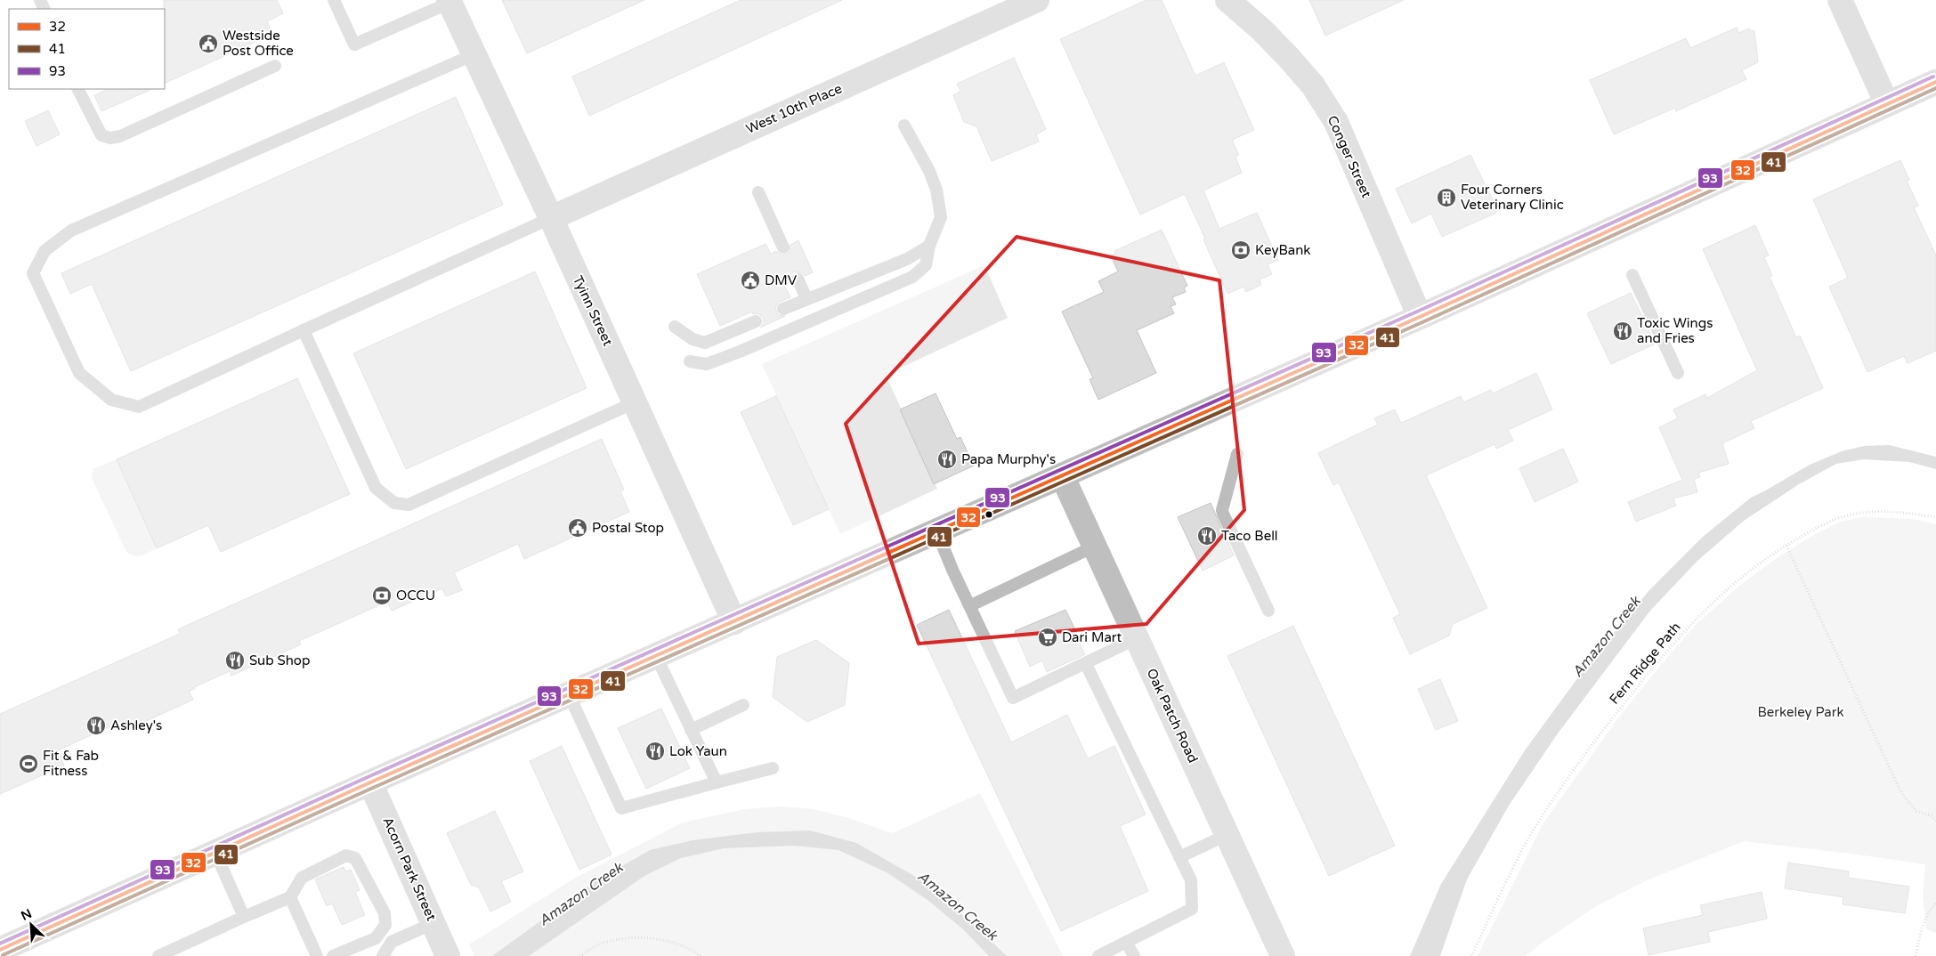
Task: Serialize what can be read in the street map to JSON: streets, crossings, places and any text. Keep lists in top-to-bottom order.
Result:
{
  "streets": {
    "main road": [
      "West 10th Place",
      "Conger Street",
      "Tyinn Street",
      "Acorn Park Street"
    ],
    "street": ["Oak Patch Road"],
    "path": ["Fern Ridge Path"]
  },
  "crossings": [
    ["West 10th Place", "Tyinn Street"]
  ],
  "water": ["Amazon Creek"],
  "parks": ["Berkeley Park"],
  "places": {
    "public building": ["Westside Post Office", "DMV", "Postal Stop"],
    "building": ["Four Corners Veterinary Clinic"],
    "bank": ["KeyBank", "OCCU"],
    "restaurant": [
      "Toxic Wings and Fries",
      "Papa Murphy's",
      "Taco Bell",
      "Sub Shop",
      "Ashley's",
      "Lok Yaun"
    ],
    "supermarket": ["Dari Mart"],
    "sports": ["Fit & Fab Fitness"]
  },
  "lines": ["transit line 93", "transit line 32", "transit line 41"],
  "legend": ["32", "41", "93"],
  "north": "top left"
}
